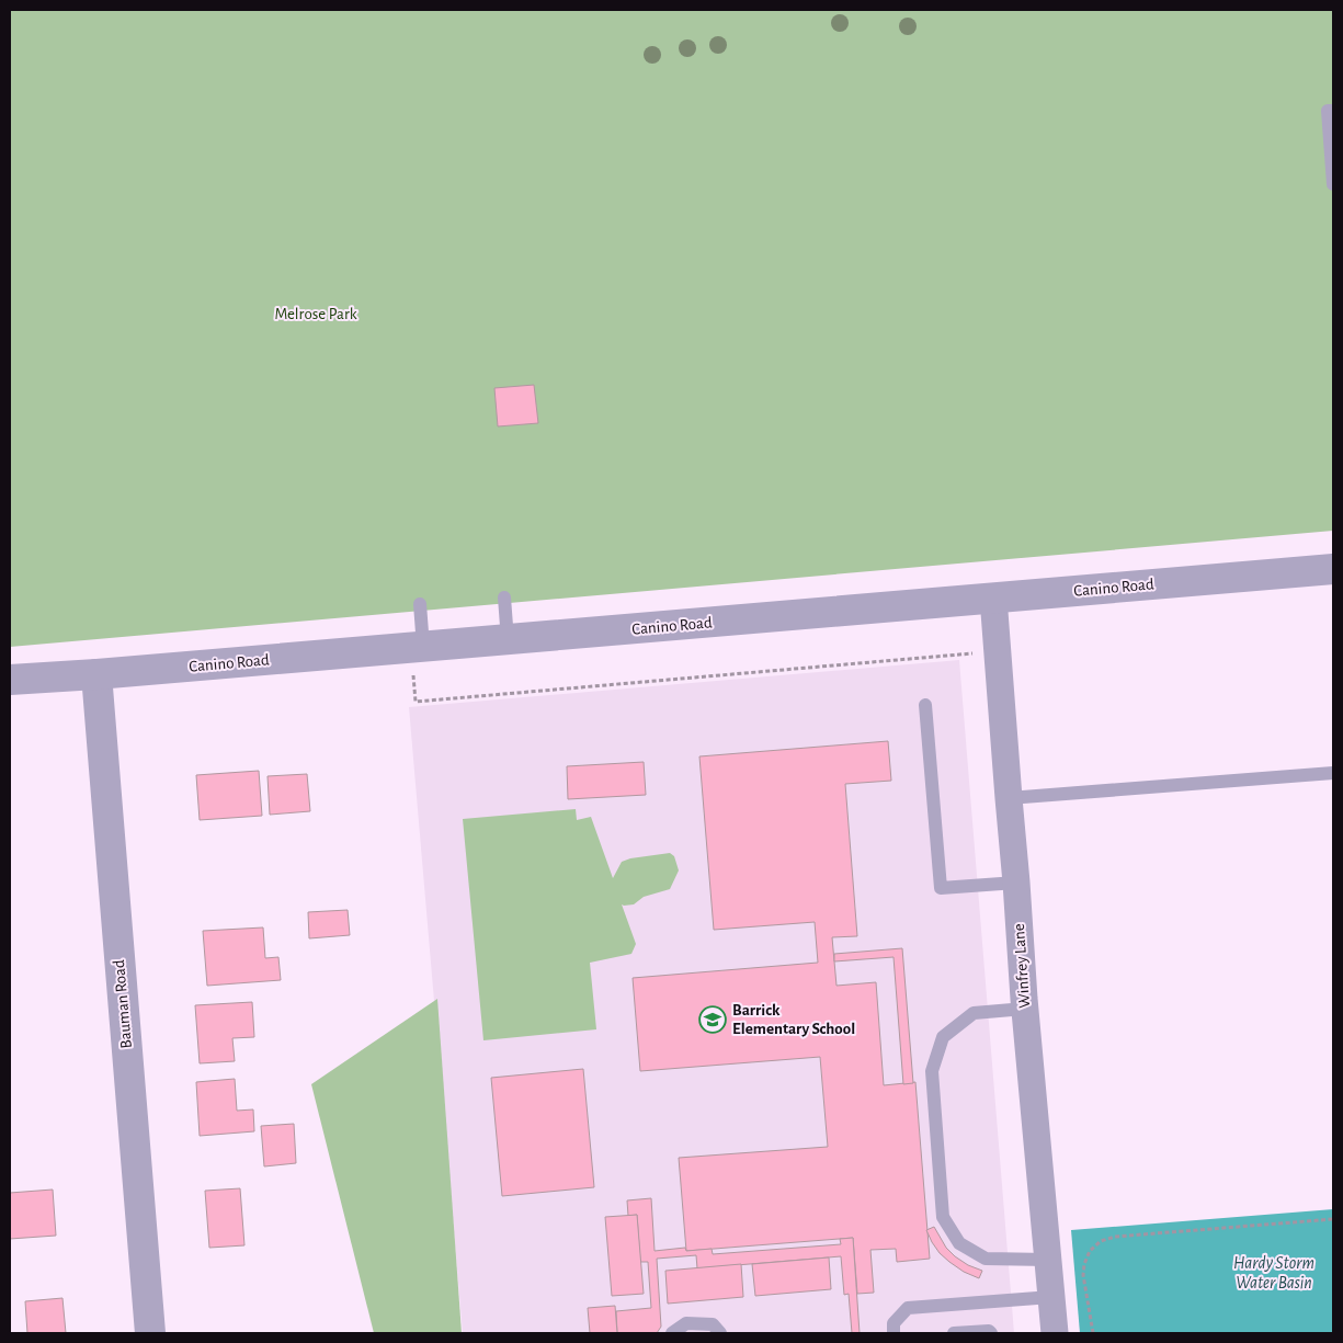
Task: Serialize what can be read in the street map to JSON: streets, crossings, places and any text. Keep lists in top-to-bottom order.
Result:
{
  "streets": {
    "street": ["Canino Road", "Winfrey Lane", "Bauman Road"]
  },
  "crossings": [
    ["Canino Road", "Winfrey Lane"],
    ["Canino Road", "Bauman Road"]
  ],
  "water": ["Hardy Storm Water Basin"],
  "parks": ["Melrose Park"],
  "places": {
    "school or university": ["Barrick Elementary School"]
  }
}
